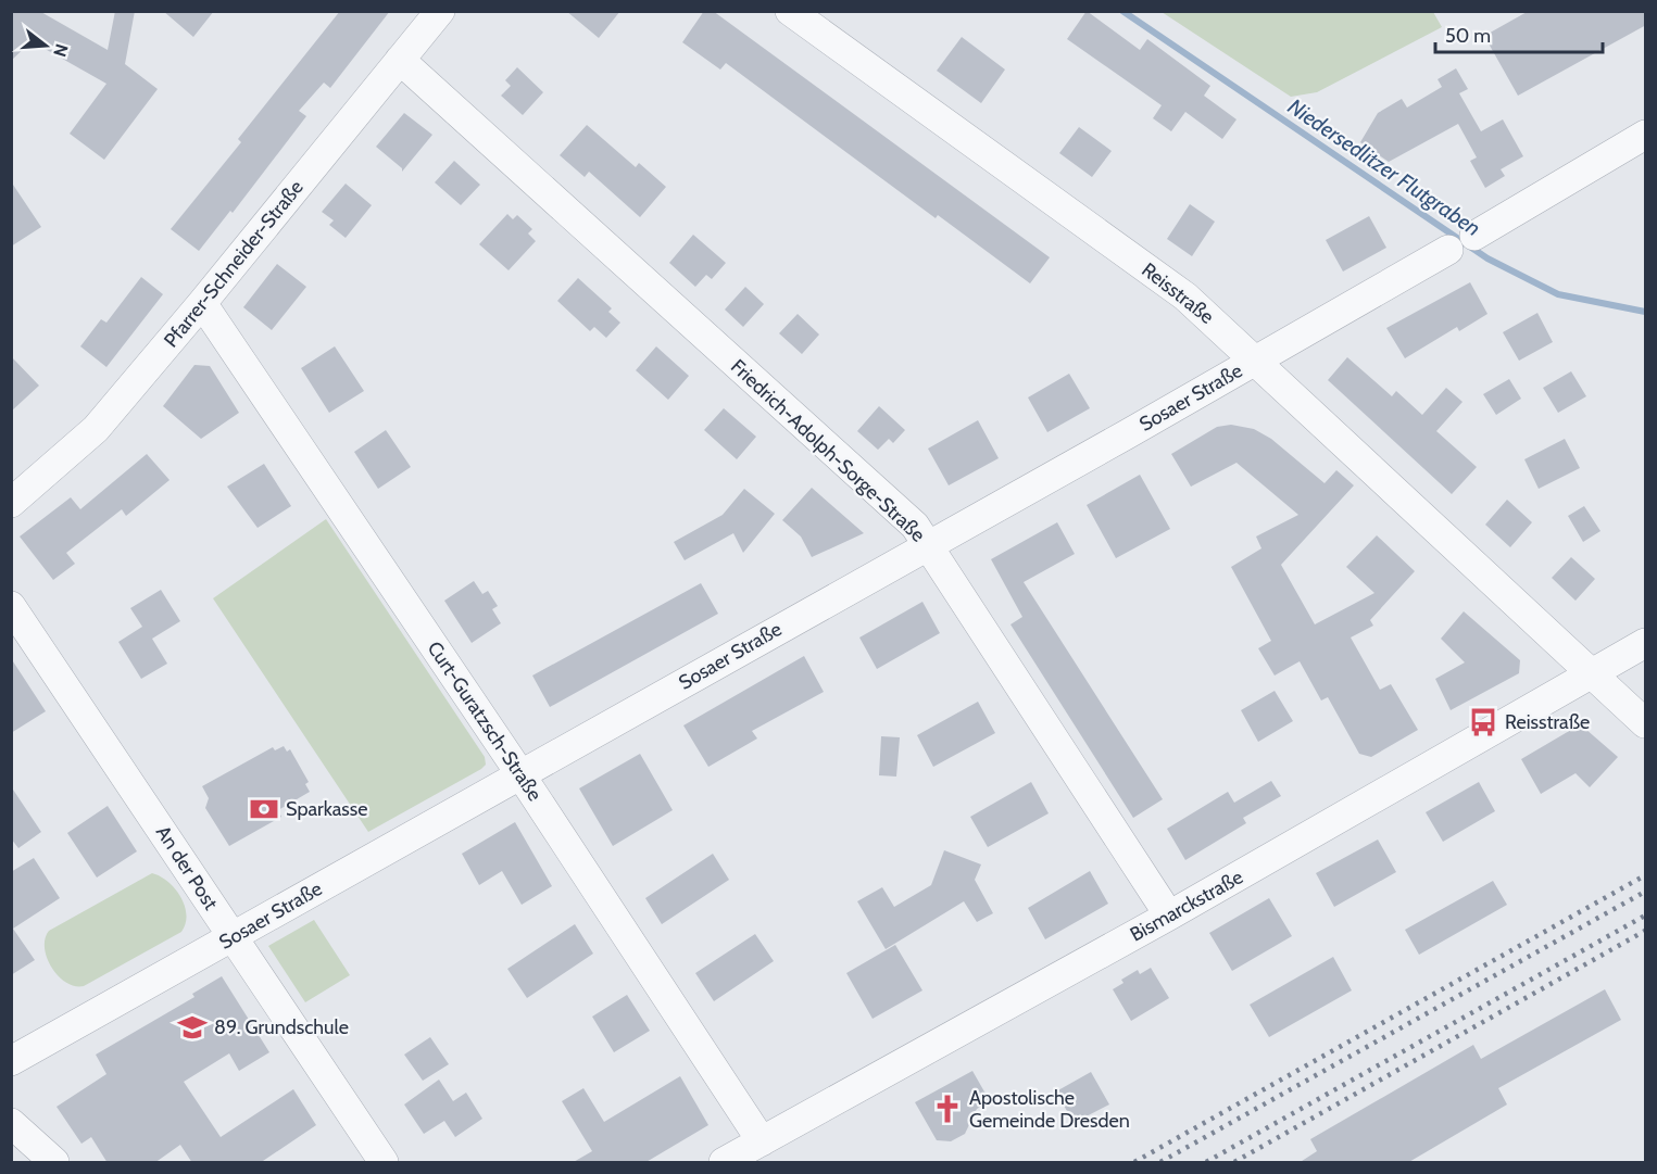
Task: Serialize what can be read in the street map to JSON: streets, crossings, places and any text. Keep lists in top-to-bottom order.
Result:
{
  "streets": {
    "street": [
      "Pfarrer-Schneider-Straße",
      "Reisstraße",
      "Sosaer Straße",
      "Friedrich-Adolph-Sorge-Straße",
      "Curt-Guratzsch-Straße",
      "An der Post",
      "Bismarckstraße"
    ]
  },
  "crossings": [
    ["Pfarrer-Schneider-Straße", "Friedrich-Adolph-Sorge-Straße"],
    ["Pfarrer-Schneider-Straße", "Curt-Guratzsch-Straße"],
    ["Reisstraße", "Sosaer Straße"],
    ["Reisstraße", "Bismarckstraße"],
    ["Sosaer Straße", "Friedrich-Adolph-Sorge-Straße"],
    ["Sosaer Straße", "Curt-Guratzsch-Straße"],
    ["Sosaer Straße", "An der Post"],
    ["Friedrich-Adolph-Sorge-Straße", "Bismarckstraße"],
    ["Curt-Guratzsch-Straße", "Bismarckstraße"]
  ],
  "water": ["Niedersedlitzer Flutgraben"],
  "places": {
    "bus stop": ["Reisstraße"],
    "bank": ["Sparkasse"],
    "school or university": ["89. Grundschule"],
    "church": ["Apostolische Gemeinde Dresden"]
  },
  "scale_bar": "50 m",
  "north": "right"
}
